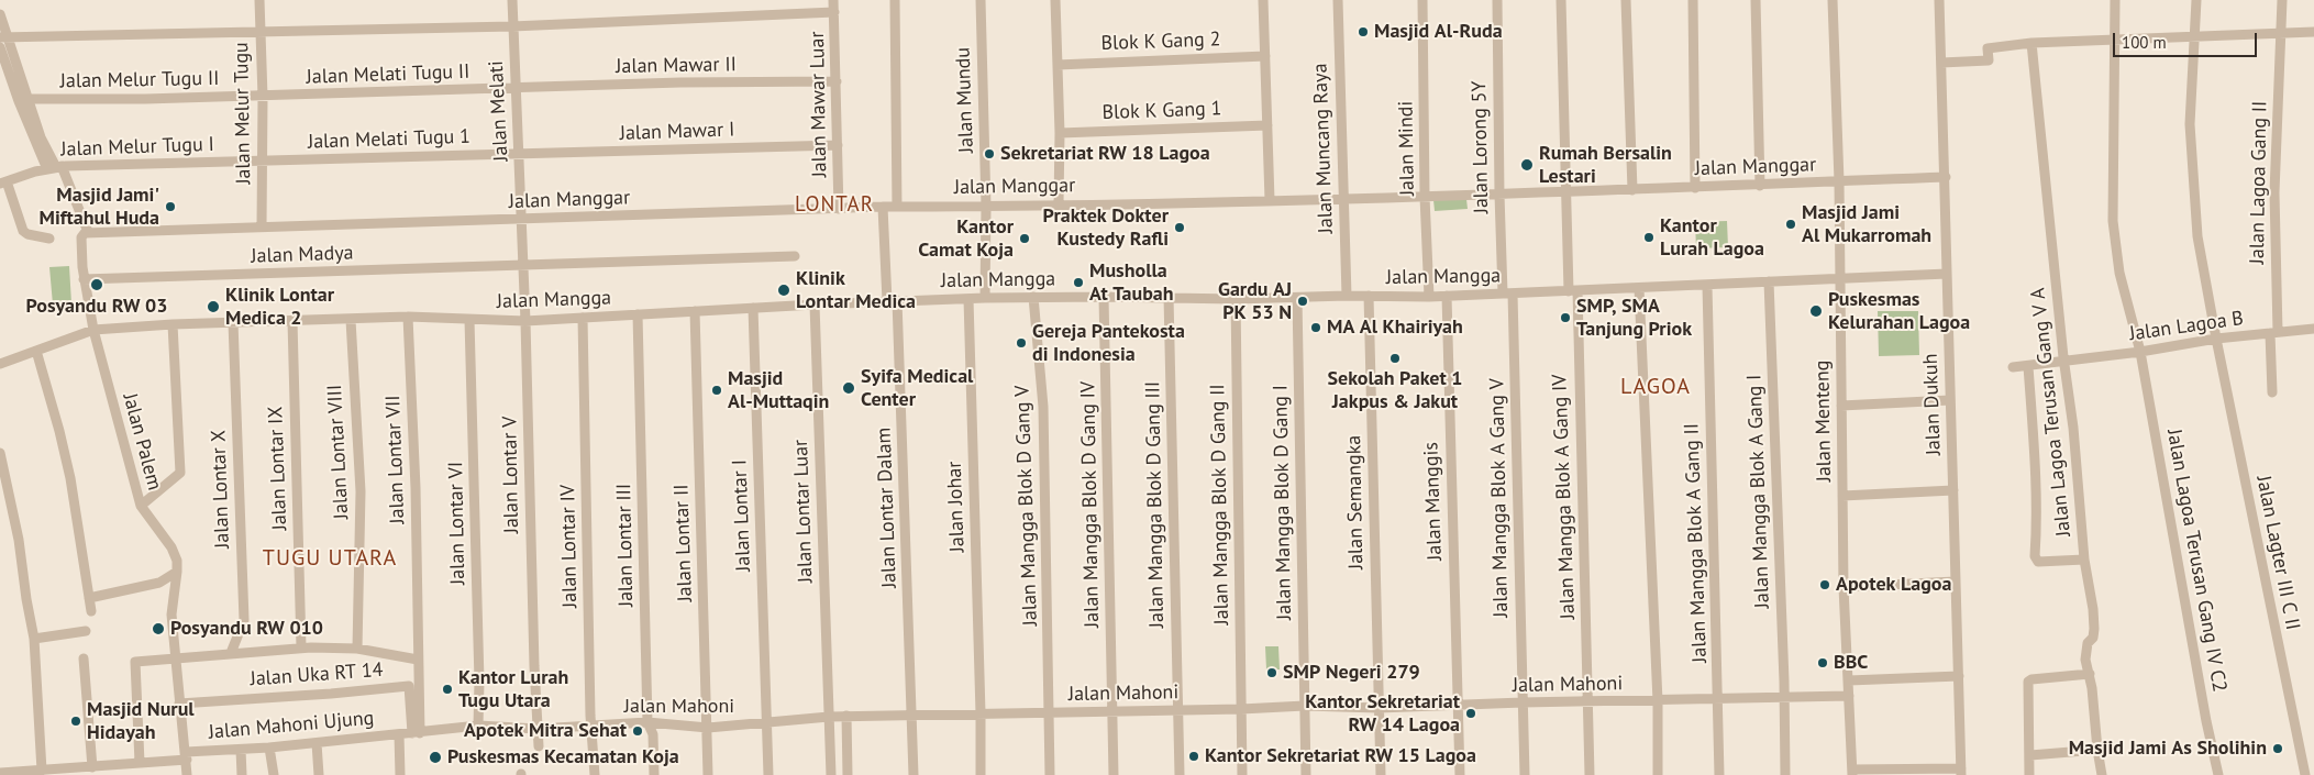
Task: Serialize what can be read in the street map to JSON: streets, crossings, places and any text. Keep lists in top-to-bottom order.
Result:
{
  "streets": {
    "street": [
      "Blok K Gang 2",
      "Jalan Mawar II",
      "Jalan Melati Tugu II",
      "Jalan Melur Tugu II",
      "Jalan Mundu",
      "Jalan Mawar Luar",
      "Jalan Melati",
      "Blok K Gang 1",
      "Jalan Melur Tugu",
      "Jalan Mawar I",
      "Jalan Melati Tugu 1",
      "Jalan Melur Tugu I",
      "Jalan Lorong 5Y",
      "Jalan Muncang Raya",
      "Jalan Mindi",
      "Jalan Manggar",
      "Jalan Lagoa Gang II",
      "Jalan Madya",
      "Jalan Mangga",
      "Jalan Lagoa B",
      "Jalan Dukuh",
      "Jalan Lagoa Terusan Gang V A",
      "Jalan Menteng",
      "Jalan Palem",
      "Jalan Lontar VIII",
      "Jalan Lontar VII",
      "Jalan Lontar IX",
      "Jalan Lontar V",
      "Jalan Lontar X",
      "Jalan Mangga Blok A Gang I",
      "Jalan Mangga Blok A Gang IV",
      "Jalan Mangga Blok A Gang V",
      "Jalan Manggis",
      "Jalan Mangga Blok D Gang I",
      "Jalan Semangka",
      "Jalan Mangga Blok D Gang IV",
      "Jalan Mangga Blok D Gang III",
      "Jalan Mangga Blok D Gang II",
      "Jalan Mangga Blok D Gang V",
      "Jalan Johar",
      "Jalan Lontar Dalam",
      "Jalan Lontar Luar",
      "Jalan Lontar I",
      "Jalan Lontar VI",
      "Jalan Lontar II",
      "Jalan Mangga Blok A Gang II",
      "Jalan Lontar III",
      "Jalan Lontar IV",
      "Jalan Lagter III C II",
      "Jalan Lagoa Terusan Gang IV C2",
      "Jalan Uka RT 14",
      "Jalan Mahoni",
      "Jalan Mahoni Ujung"
    ]
  },
  "crossings": [
    ["Jalan Mawar II", "Jalan Melati Tugu II"],
    ["Jalan Mawar II", "Jalan Mawar Luar"],
    ["Jalan Mawar II", "Jalan Melati"],
    ["Jalan Melati Tugu II", "Jalan Melur Tugu II"],
    ["Jalan Melati Tugu II", "Jalan Melati"],
    ["Jalan Melati Tugu II", "Jalan Melur Tugu"],
    ["Jalan Melur Tugu II", "Jalan Melur Tugu"],
    ["Jalan Mundu", "Jalan Manggar"],
    ["Jalan Mundu", "Jalan Mangga"],
    ["Jalan Mawar Luar", "Jalan Mawar I"],
    ["Jalan Mawar Luar", "Jalan Manggar"],
    ["Jalan Melati", "Jalan Mawar I"],
    ["Jalan Melati", "Jalan Melati Tugu 1"],
    ["Jalan Melati", "Jalan Manggar"],
    ["Jalan Melati", "Jalan Lontar V"],
    ["Jalan Melur Tugu", "Jalan Melati Tugu 1"],
    ["Jalan Melur Tugu", "Jalan Melur Tugu I"],
    ["Jalan Melur Tugu", "Jalan Manggar"],
    ["Jalan Mawar I", "Jalan Melati Tugu 1"],
    ["Jalan Melati Tugu 1", "Jalan Melur Tugu I"],
    ["Jalan Lorong 5Y", "Jalan Manggar"],
    ["Jalan Lorong 5Y", "Jalan Mangga"],
    ["Jalan Lorong 5Y", "Jalan Mangga Blok A Gang V"],
    ["Jalan Muncang Raya", "Jalan Manggar"],
    ["Jalan Muncang Raya", "Jalan Mangga"],
    ["Jalan Mindi", "Jalan Manggar"],
    ["Jalan Mindi", "Jalan Mangga"],
    ["Jalan Manggar", "Jalan Dukuh"],
    ["Jalan Manggar", "Jalan Menteng"],
    ["Jalan Manggar", "Jalan Palem"],
    ["Jalan Manggar", "Jalan Lontar V"],
    ["Jalan Manggar", "Jalan Mangga Blok A Gang IV"],
    ["Jalan Manggar", "Jalan Lontar Dalam"],
    ["Jalan Lagoa Gang II", "Jalan Lagoa B"],
    ["Jalan Madya", "Jalan Palem"],
    ["Jalan Madya", "Jalan Lontar V"],
    ["Jalan Mangga", "Jalan Dukuh"],
    ["Jalan Mangga", "Jalan Menteng"],
    ["Jalan Mangga", "Jalan Palem"],
    ["Jalan Mangga", "Jalan Lontar VIII"],
    ["Jalan Mangga", "Jalan Lontar VII"],
    ["Jalan Mangga", "Jalan Lontar IX"],
    ["Jalan Mangga", "Jalan Lontar V"],
    ["Jalan Mangga", "Jalan Lontar X"],
    ["Jalan Mangga", "Jalan Mangga Blok A Gang I"],
    ["Jalan Mangga", "Jalan Mangga Blok A Gang IV"],
    ["Jalan Mangga", "Jalan Mangga Blok A Gang V"],
    ["Jalan Mangga", "Jalan Manggis"],
    ["Jalan Mangga", "Jalan Mangga Blok D Gang I"],
    ["Jalan Mangga", "Jalan Semangka"],
    ["Jalan Mangga", "Jalan Mangga Blok D Gang IV"],
    ["Jalan Mangga", "Jalan Mangga Blok D Gang III"],
    ["Jalan Mangga", "Jalan Mangga Blok D Gang II"],
    ["Jalan Mangga", "Jalan Mangga Blok D Gang V"],
    ["Jalan Mangga", "Jalan Johar"],
    ["Jalan Mangga", "Jalan Lontar Dalam"],
    ["Jalan Mangga", "Jalan Lontar Luar"],
    ["Jalan Mangga", "Jalan Lontar I"],
    ["Jalan Mangga", "Jalan Lontar VI"],
    ["Jalan Mangga", "Jalan Lontar II"],
    ["Jalan Mangga", "Jalan Mangga Blok A Gang II"],
    ["Jalan Mangga", "Jalan Lontar III"],
    ["Jalan Mangga", "Jalan Lontar IV"],
    ["Jalan Lagoa B", "Jalan Lagoa Terusan Gang V A"],
    ["Jalan Lagoa B", "Jalan Lagter III C II"],
    ["Jalan Lagoa B", "Jalan Lagoa Terusan Gang IV C2"],
    ["Jalan Menteng", "Jalan Mahoni"],
    ["Jalan Palem", "Jalan Uka RT 14"],
    ["Jalan Palem", "Jalan Mahoni Ujung"],
    ["Jalan Lontar VII", "Jalan Uka RT 14"],
    ["Jalan Lontar VII", "Jalan Mahoni"],
    ["Jalan Lontar V", "Jalan Mahoni"],
    ["Jalan Mangga Blok A Gang I", "Jalan Mahoni"],
    ["Jalan Mangga Blok A Gang IV", "Jalan Mahoni"],
    ["Jalan Mangga Blok A Gang V", "Jalan Mahoni"],
    ["Jalan Manggis", "Jalan Mahoni"],
    ["Jalan Mangga Blok D Gang I", "Jalan Mahoni"],
    ["Jalan Semangka", "Jalan Mahoni"],
    ["Jalan Mangga Blok D Gang IV", "Jalan Mahoni"],
    ["Jalan Mangga Blok D Gang III", "Jalan Mahoni"],
    ["Jalan Mangga Blok D Gang II", "Jalan Mahoni"],
    ["Jalan Mangga Blok D Gang V", "Jalan Mahoni"],
    ["Jalan Johar", "Jalan Mahoni"],
    ["Jalan Lontar Dalam", "Jalan Mahoni"],
    ["Jalan Lontar Luar", "Jalan Mahoni"],
    ["Jalan Lontar I", "Jalan Mahoni"],
    ["Jalan Lontar VI", "Jalan Mahoni"],
    ["Jalan Lontar II", "Jalan Mahoni"],
    ["Jalan Mangga Blok A Gang II", "Jalan Mahoni"],
    ["Jalan Lontar III", "Jalan Mahoni"],
    ["Jalan Lontar IV", "Jalan Mahoni"],
    ["Jalan Uka RT 14", "Jalan Mahoni"],
    ["Jalan Mahoni", "Jalan Mahoni Ujung"]
  ],
  "districts": ["LONTAR", "LAGOA", "TUGU UTARA"],
  "places": [
    "Masjid Al-Ruda",
    "Sekretariat RW 18 Lagoa",
    "Rumah Bersalin Lestari",
    "Masjid Jami' Miftahul Huda",
    "Masjid Jami Al Mukarromah",
    "Praktek Dokter Kustedy Rafli",
    "Kantor Lurah Lagoa",
    "Kantor Camat Koja",
    "Musholla At Taubah",
    "Posyandu RW 03",
    "Klinik Lontar Medica",
    "Gardu AJ PK 53 N",
    "Klinik Lontar Medica 2",
    "Puskesmas Kelurahan Lagoa",
    "SMP, SMA Tanjung Priok",
    "MA Al Khairiyah",
    "Gereja Pantekosta di Indonesia",
    "Sekolah Paket 1 Jakpus & Jakut",
    "Syifa Medical Center",
    "Masjid Al-Muttaqin",
    "Apotek Lagoa",
    "Posyandu RW 010",
    "BBC",
    "SMP Negeri 279",
    "Kantor Lurah Tugu Utara",
    "Kantor Sekretariat RW 14 Lagoa",
    "Masjid Nurul Hidayah",
    "Apotek Mitra Sehat",
    "Masjid Jami As Sholihin",
    "Kantor Sekretariat RW 15 Lagoa",
    "Puskesmas Kecamatan Koja"
  ],
  "scale_bar": "100 m"
}
